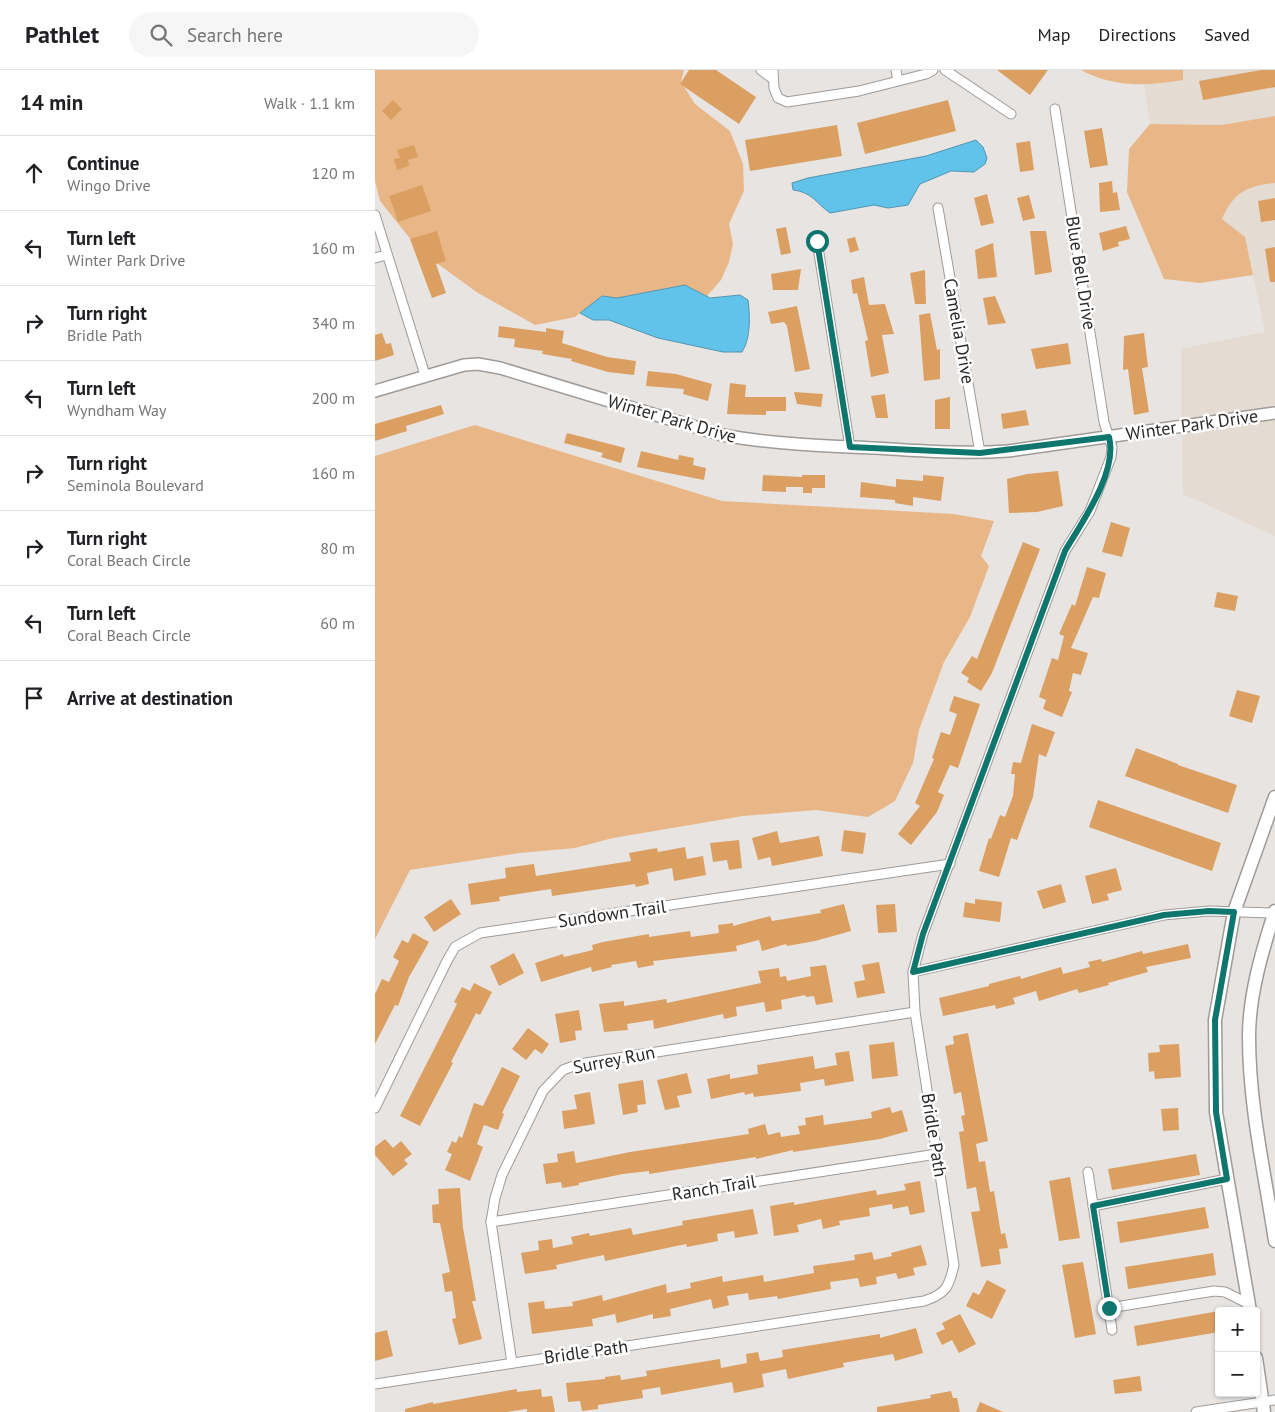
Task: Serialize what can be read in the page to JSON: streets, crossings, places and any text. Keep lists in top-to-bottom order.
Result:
{
  "streets": {
    "street": [
      "Blue Bell Drive",
      "Camelia Drive",
      "Winter Park Drive",
      "Sundown Trail",
      "Surrey Run",
      "Bridle Path",
      "Ranch Trail"
    ]
  },
  "crossings": [
    ["Blue Bell Drive", "Winter Park Drive"],
    ["Blue Bell Drive", "Bridle Path"],
    ["Camelia Drive", "Winter Park Drive"],
    ["Winter Park Drive", "Bridle Path"],
    ["Sundown Trail", "Bridle Path"],
    ["Surrey Run", "Bridle Path"],
    ["Surrey Run", "Ranch Trail"],
    ["Bridle Path", "Ranch Trail"]
  ],
  "page": {
    "header": "Pathlet",
    "search": "Search here",
    "nav": ["Map", "Directions", "Saved"],
    "heading": ["14 min", "Walk · 1.1 km"],
    "list": [
      ["Continue", "Wingo Drive", "120 m"],
      ["Turn left", "Winter Park Drive", "160 m"],
      ["Turn right", "Bridle Path", "340 m"],
      ["Turn left", "Wyndham Way", "200 m"],
      ["Turn right", "Seminola Boulevard", "160 m"],
      ["Turn right", "Coral Beach Circle", "80 m"],
      ["Turn left", "Coral Beach Circle", "60 m"],
      "Arrive at destination"
    ],
    "map_buttons": ["+", "−"]
  }
}
